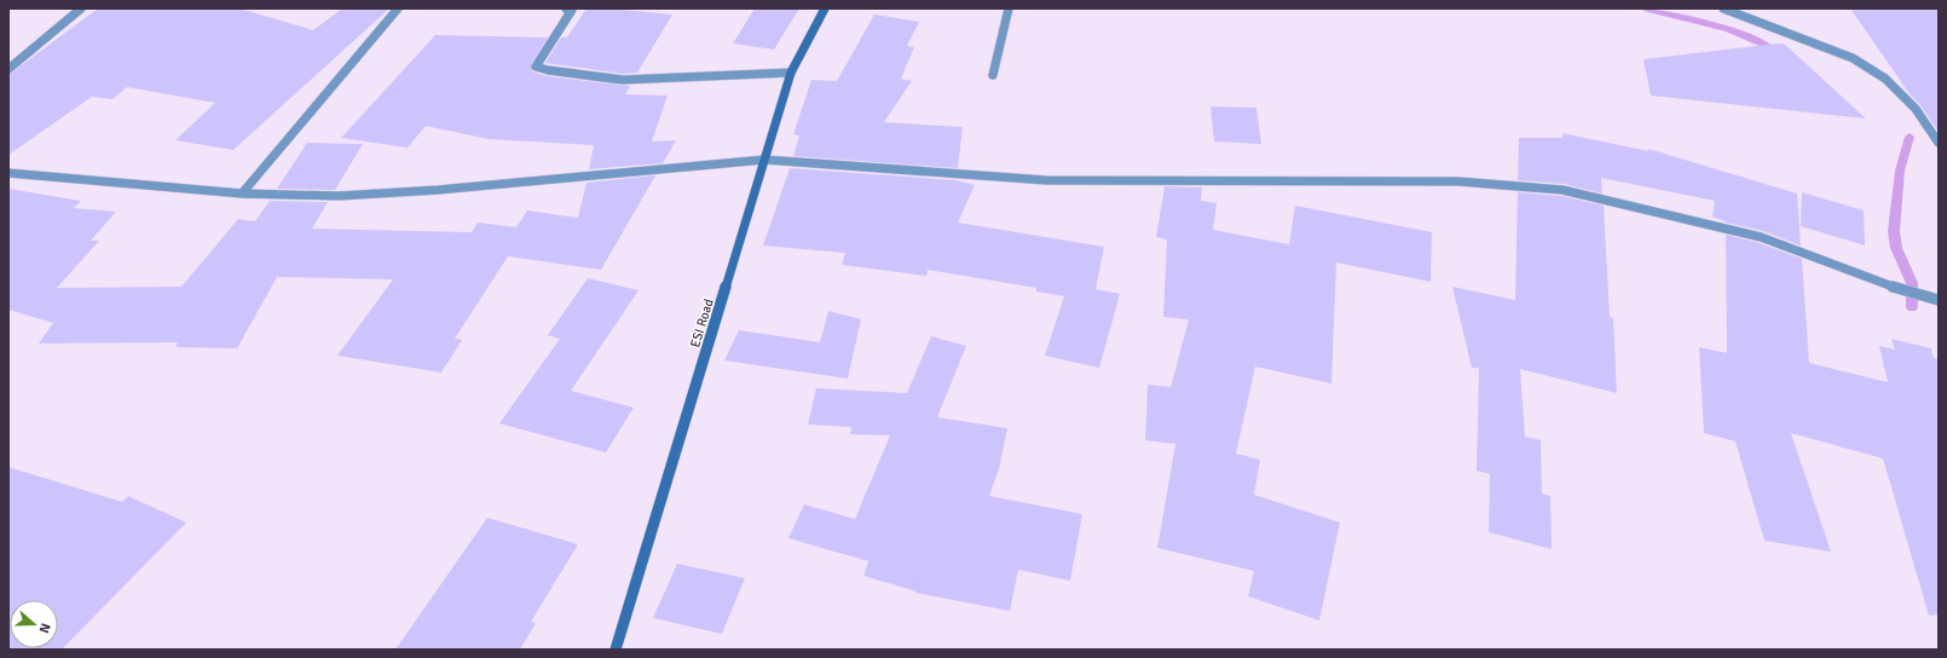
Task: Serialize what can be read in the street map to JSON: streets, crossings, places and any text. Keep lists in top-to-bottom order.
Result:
{
  "streets": {
    "main road": ["ESI Road"]
  },
  "north": "right"
}
